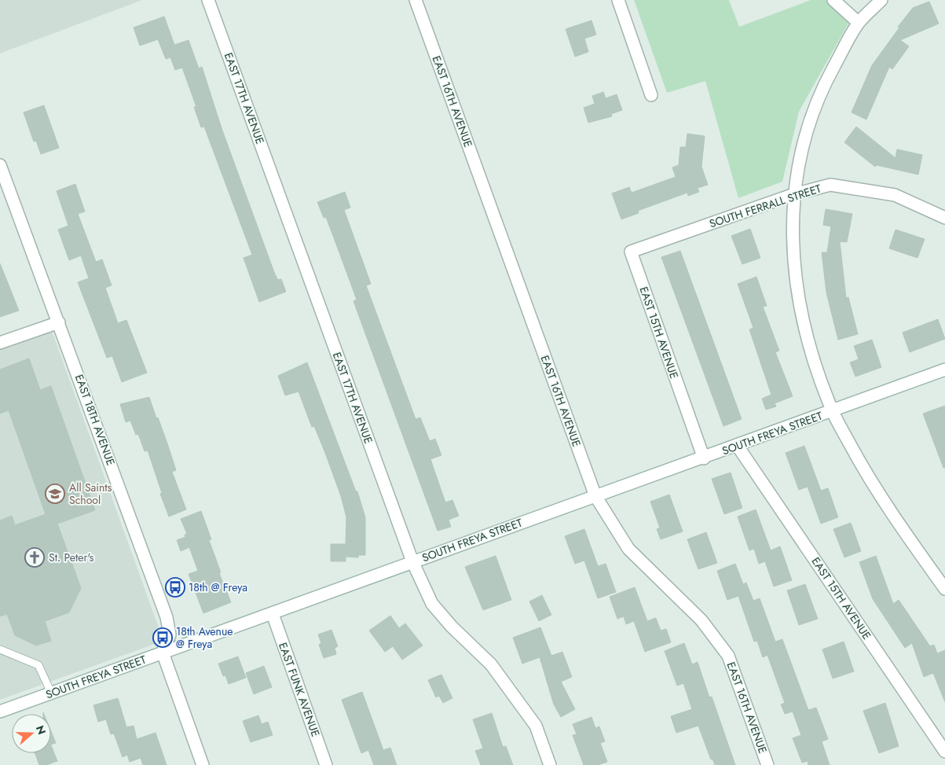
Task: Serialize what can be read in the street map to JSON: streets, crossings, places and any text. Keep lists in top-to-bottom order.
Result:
{
  "streets": {
    "street": [
      "EAST 17TH AVENUE",
      "EAST 16TH AVENUE",
      "SOUTH FERRALL STREET",
      "EAST 15TH AVENUE",
      "EAST 18TH AVENUE",
      "SOUTH FREYA STREET",
      "EAST FUNK AVENUE"
    ]
  },
  "crossings": [
    ["EAST 17TH AVENUE", "SOUTH FREYA STREET"],
    ["EAST 16TH AVENUE", "SOUTH FREYA STREET"],
    ["SOUTH FERRALL STREET", "EAST 15TH AVENUE"],
    ["EAST 15TH AVENUE", "SOUTH FREYA STREET"],
    ["EAST 18TH AVENUE", "SOUTH FREYA STREET"],
    ["SOUTH FREYA STREET", "EAST FUNK AVENUE"]
  ],
  "places": {
    "school or university": ["All Saints School"],
    "church": ["St. Peter's"],
    "bus stop": ["18th @ Freya", "18th Avenue @ Freya"]
  },
  "north": "right"
}
